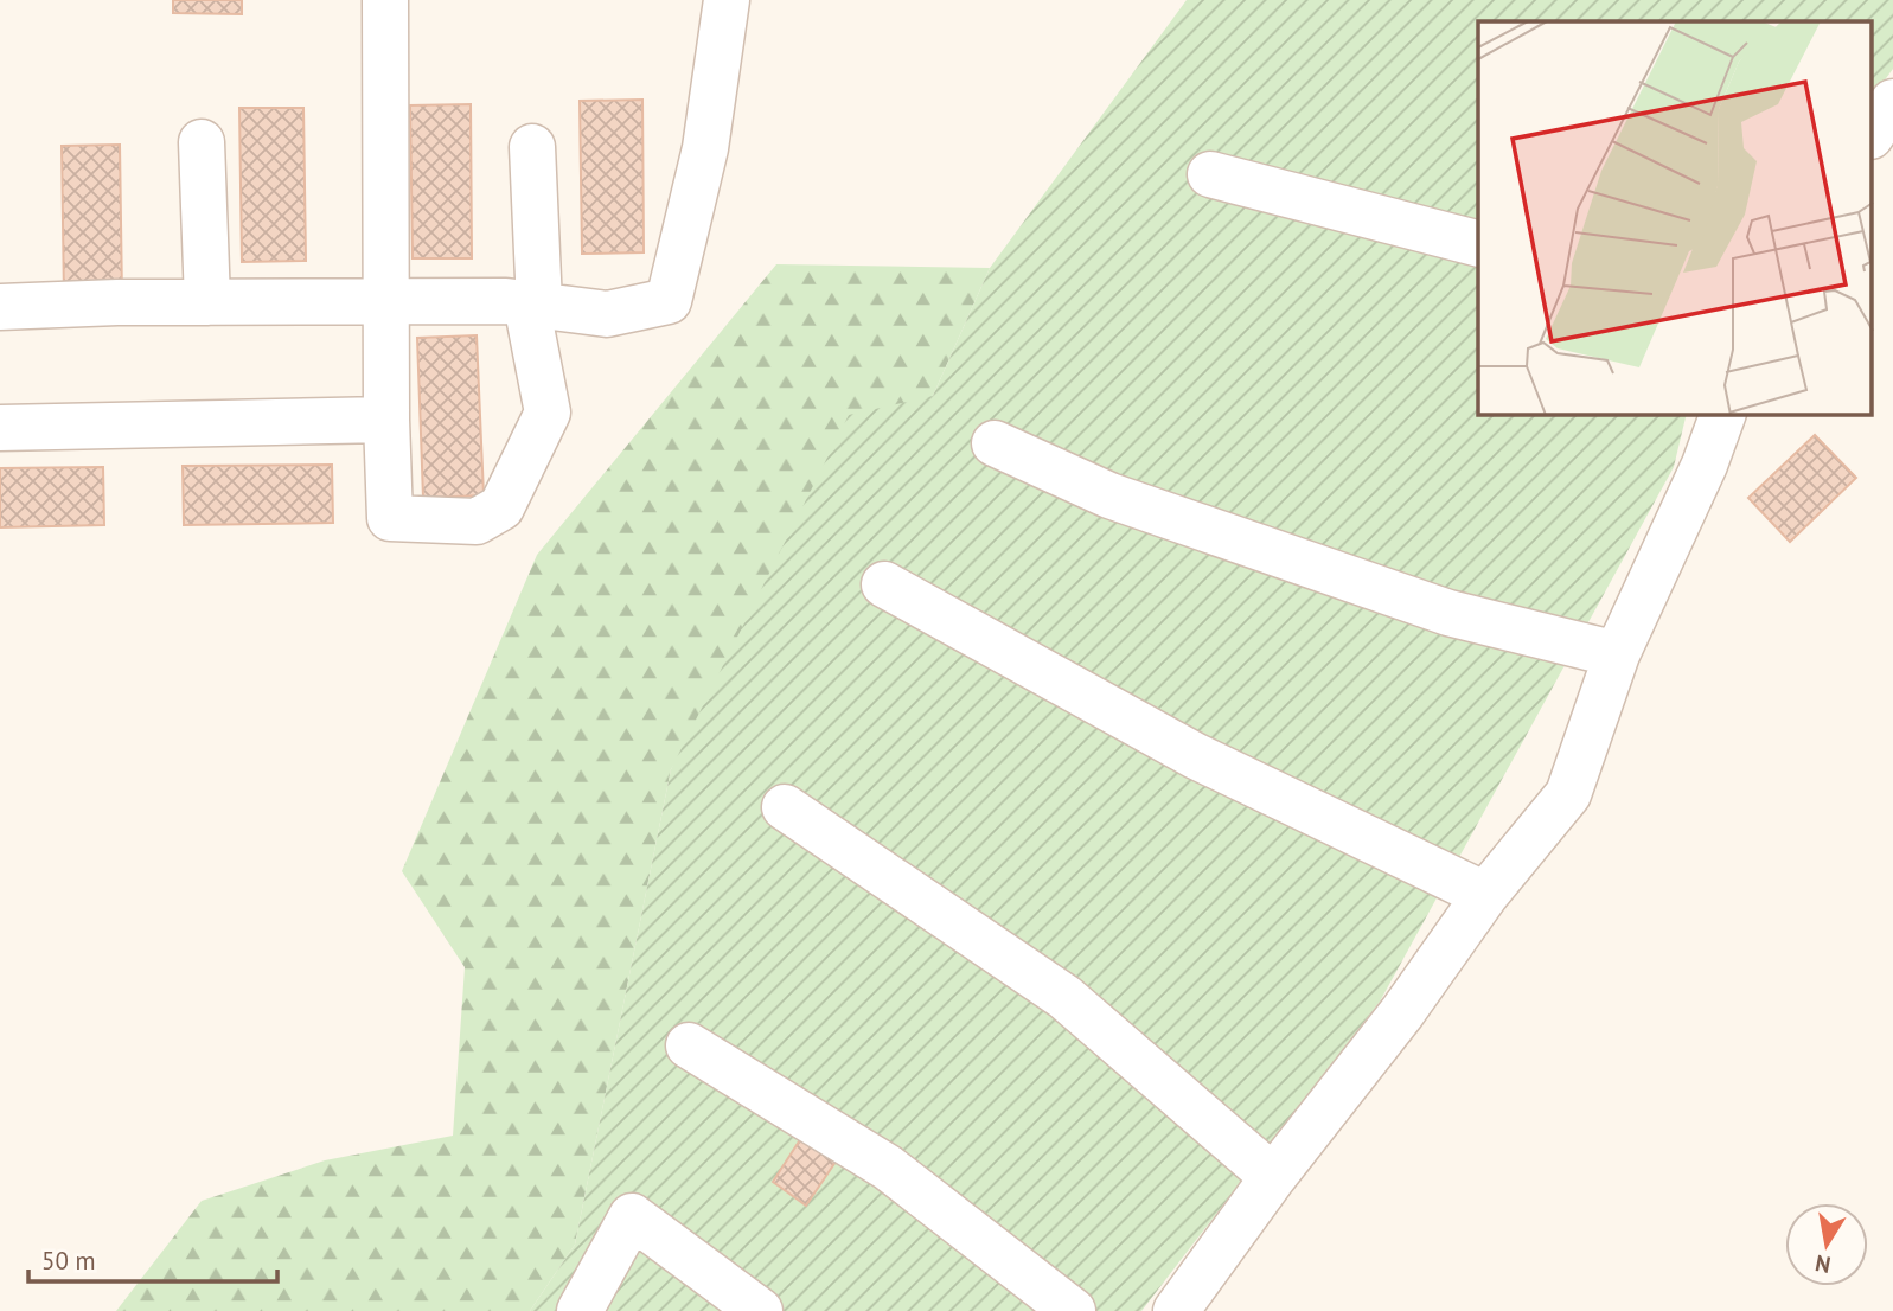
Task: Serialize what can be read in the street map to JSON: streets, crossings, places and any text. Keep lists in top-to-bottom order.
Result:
{
  "scale_bar": "50 m",
  "north": "bottom"
}
